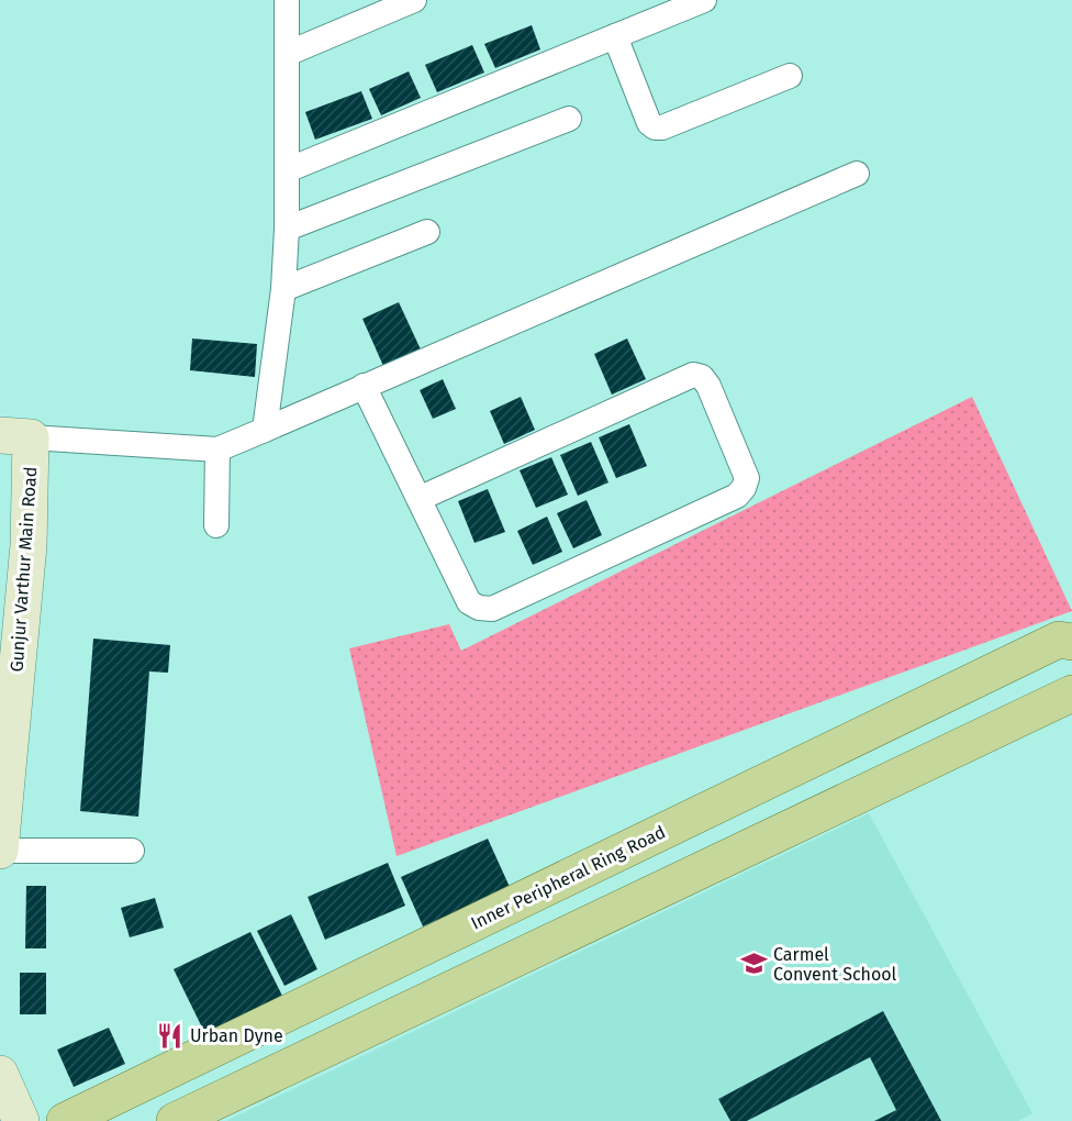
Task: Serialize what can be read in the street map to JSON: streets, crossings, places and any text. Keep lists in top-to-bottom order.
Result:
{
  "streets": {
    "main road": ["Gunjur Varthur Main Road", "Inner Peripheral Ring Road"]
  },
  "places": {
    "school or university": ["Carmel Convent School"],
    "restaurant": ["Urban Dyne"]
  }
}
